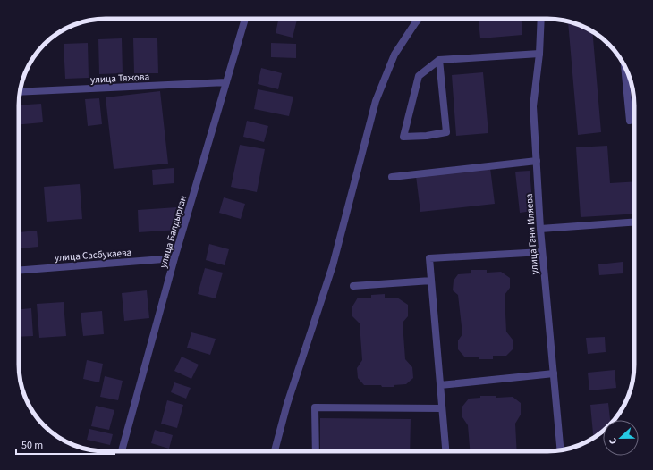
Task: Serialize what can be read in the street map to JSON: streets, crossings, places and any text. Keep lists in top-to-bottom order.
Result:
{
  "streets": {
    "street": [
      "улица Тяжова",
      "улица Балдырган",
      "улица Гани Иляева",
      "улица Сасбукаева"
    ]
  },
  "crossings": [
    ["улица Тяжова", "улица Балдырган"],
    ["улица Балдырган", "улица Сасбукаева"]
  ],
  "scale_bar": "50 m",
  "north": "left"
}
